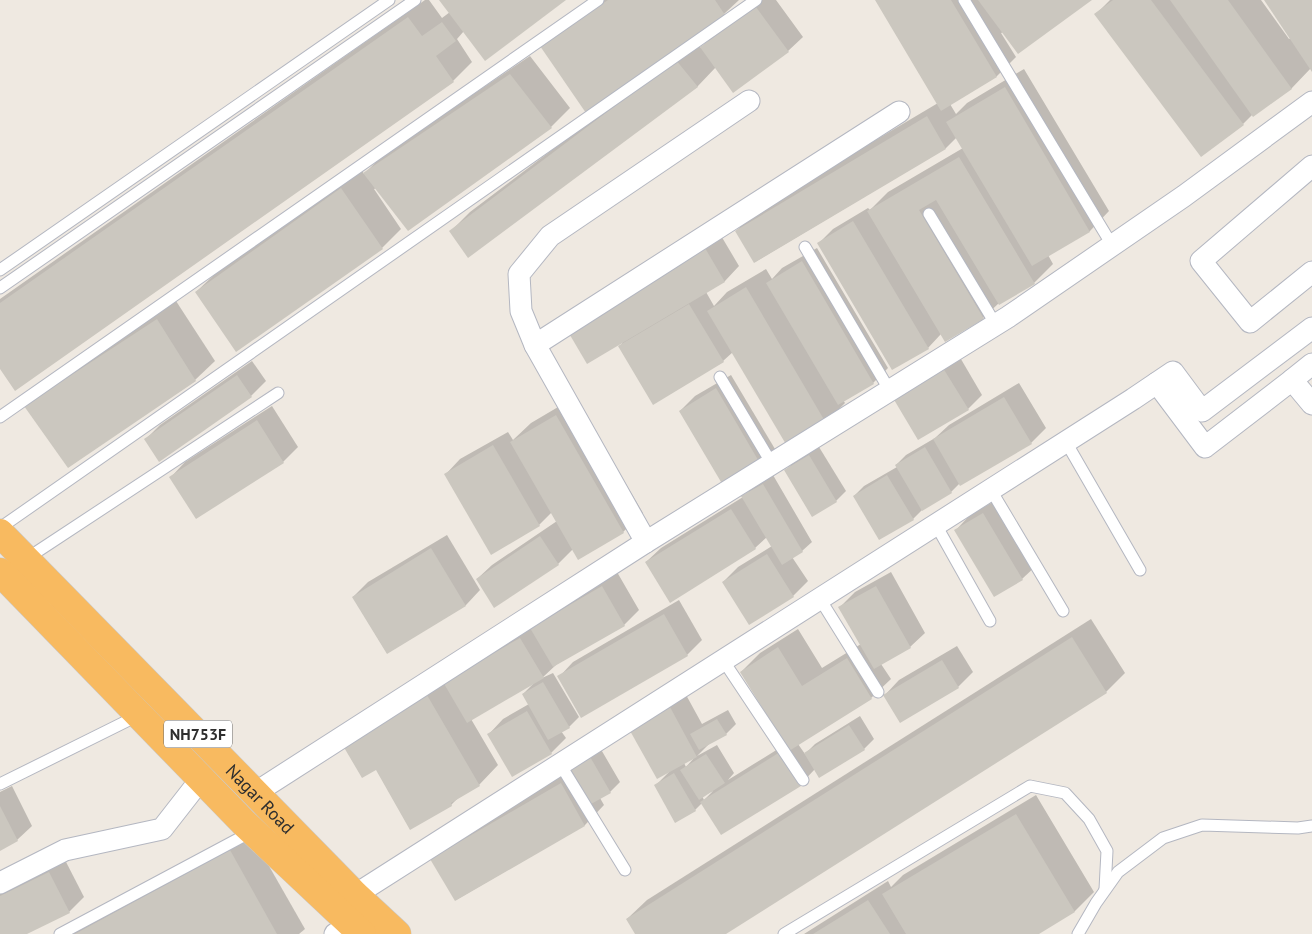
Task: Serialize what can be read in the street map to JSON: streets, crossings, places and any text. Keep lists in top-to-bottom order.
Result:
{
  "streets": {
    "highway": ["NH753F", "Nagar Road"]
  }
}
